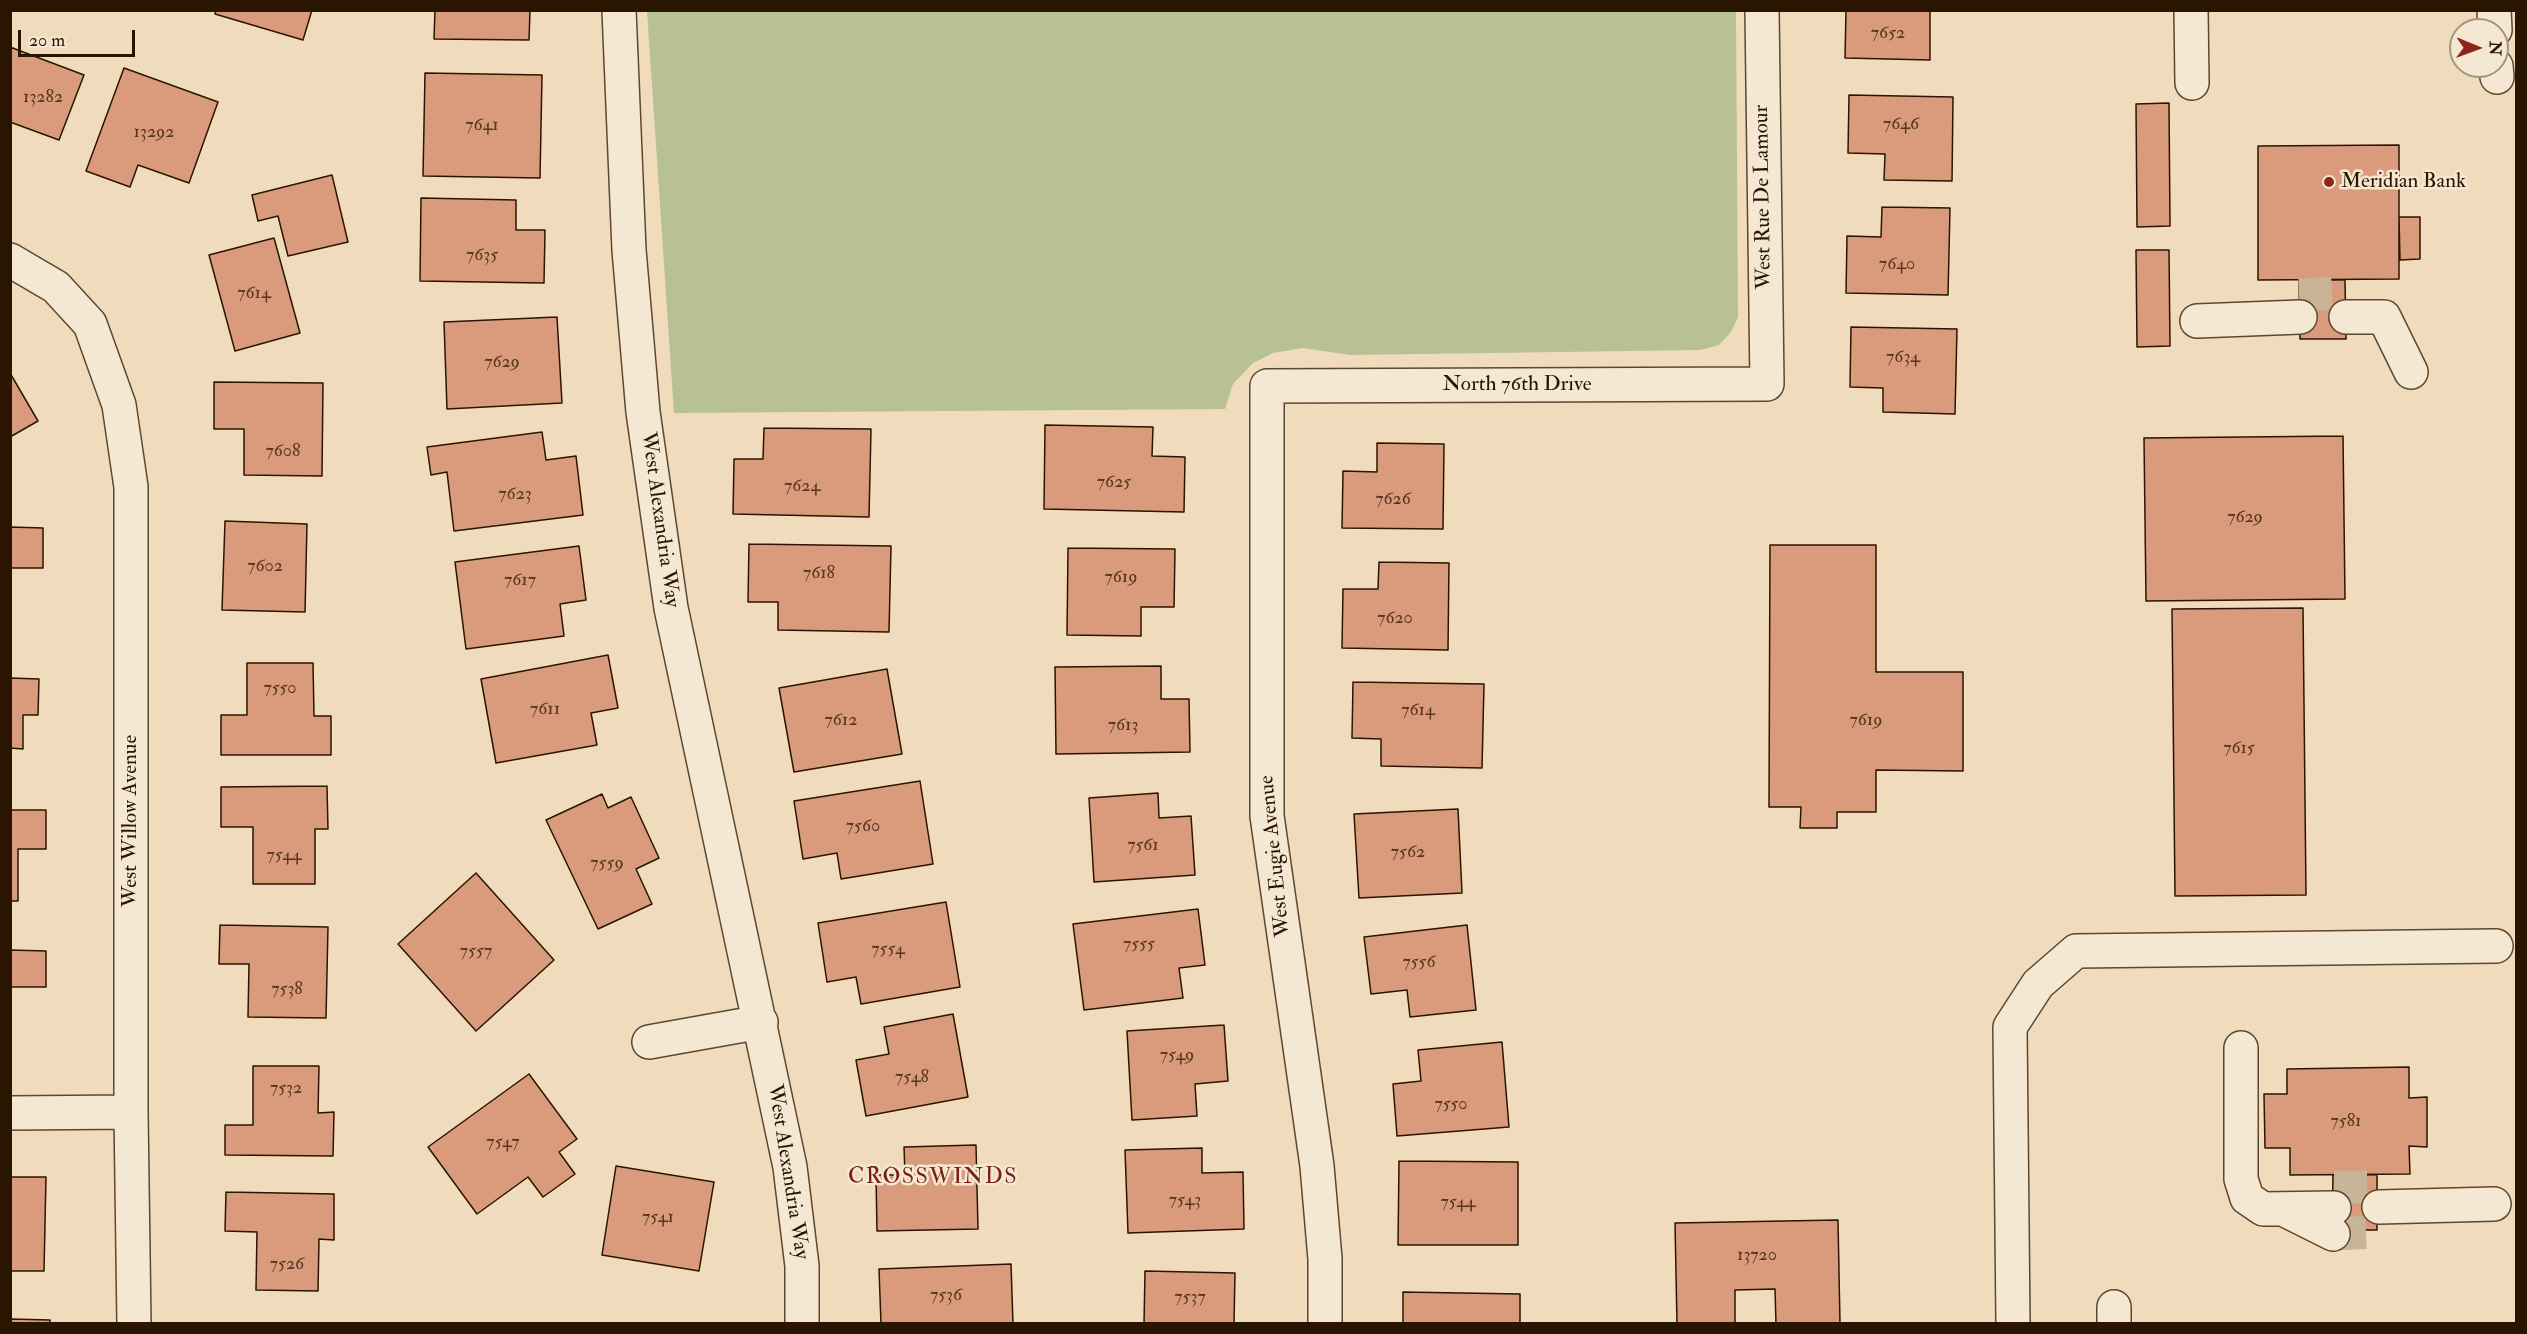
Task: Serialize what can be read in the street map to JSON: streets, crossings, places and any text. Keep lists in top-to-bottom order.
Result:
{
  "streets": {
    "street": [
      "West Rue De Lamour",
      "North 76th Drive",
      "West Alexandria Way",
      "West Willow Avenue",
      "West Eugie Avenue"
    ]
  },
  "crossings": [
    ["West Rue De Lamour", "North 76th Drive"],
    ["North 76th Drive", "West Eugie Avenue"]
  ],
  "districts": ["CROSSWINDS"],
  "places": ["Meridian Bank"],
  "house_numbers": [
    "7652",
    "13282",
    "7646",
    "7641",
    "13292",
    "7635",
    "7640",
    "7614",
    "7634",
    "7629",
    "7608",
    "7625",
    "7624",
    "7623",
    "7626",
    "7629",
    "7602",
    "7618",
    "7619",
    "7617",
    "7620",
    "7550",
    "7611",
    "7614",
    "7612",
    "7619",
    "7613",
    "7615",
    "7560",
    "7561",
    "7562",
    "7544",
    "7559",
    "7555",
    "7554",
    "7557",
    "7556",
    "7538",
    "7549",
    "7548",
    "7532",
    "7550",
    "7581",
    "7547",
    "7543",
    "7544",
    "7541",
    "13720",
    "7526",
    "7536",
    "7537"
  ],
  "scale_bar": "20 m",
  "north": "right"
}
